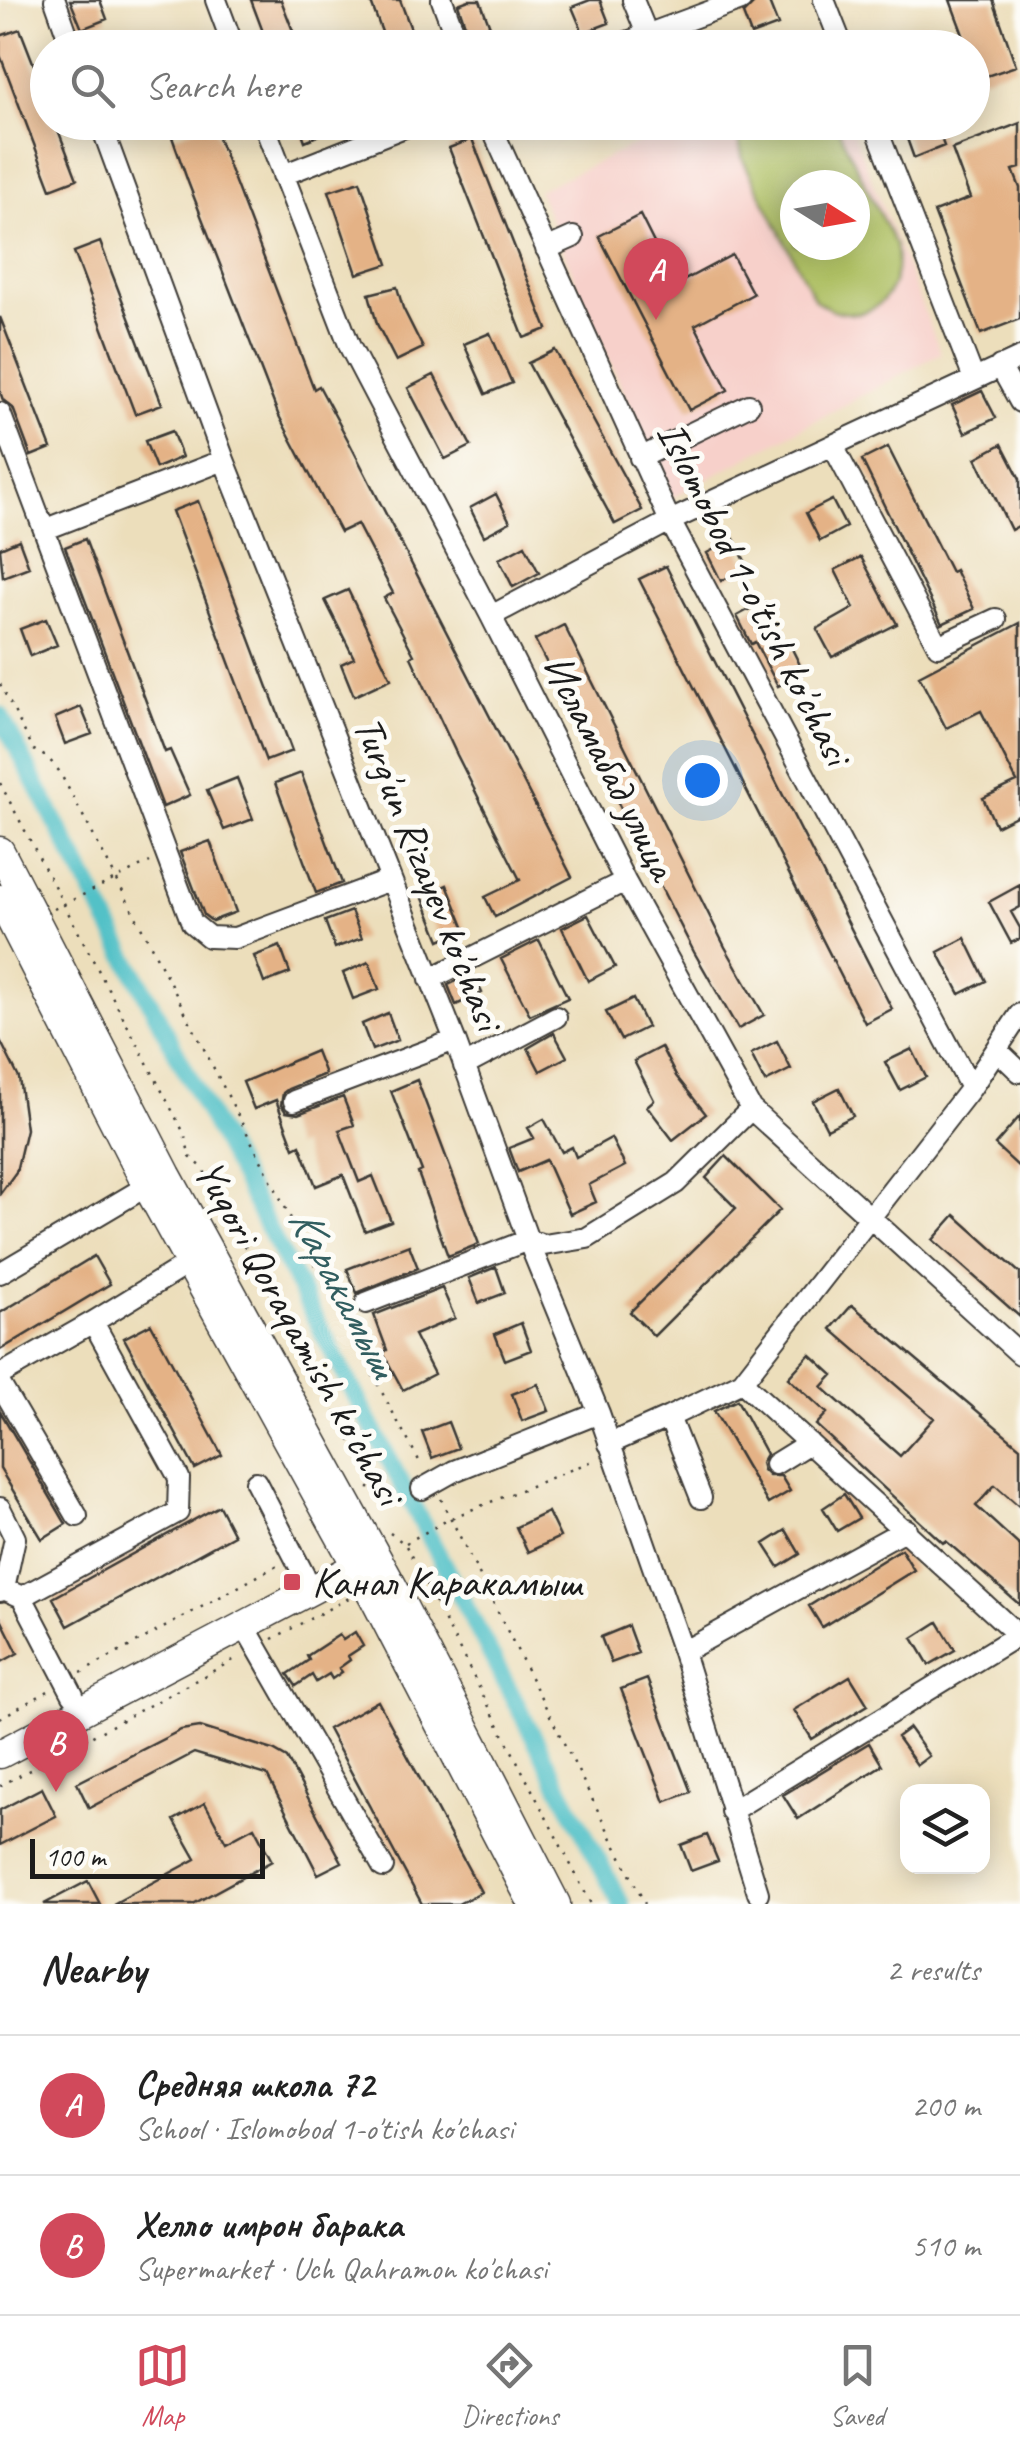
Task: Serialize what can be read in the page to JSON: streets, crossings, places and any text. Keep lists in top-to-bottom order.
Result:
{
  "streets": {
    "main road": ["Yuqori Qoraqamish ko'chasi"],
    "street": ["Islomobod 1-o'tish ko'chasi", "Исламабад улица", "Turg'un Rizayev ko'chasi"]
  },
  "water": ["Каракамыш"],
  "places": {
    "transit": ["Канал Каракамыш"]
  },
  "scale_bar": "100 m",
  "north": "right",
  "page": {
    "search": "Search here",
    "pins": ["A", "B"],
    "scale": "100 m",
    "heading": ["Nearby", "2 results"],
    "list": [
      {
        "mark": "A",
        "name": "Средняя школа 72",
        "note": "School · Islomobod 1-o'tish ko'chasi",
        "value": "200 m"
      },
      {
        "mark": "B",
        "name": "Хелло имрон барака",
        "note": "Supermarket · Uch Qahramon ko'chasi",
        "value": "510 m"
      }
    ],
    "nav": ["Map", "Directions", "Saved"]
  }
}
